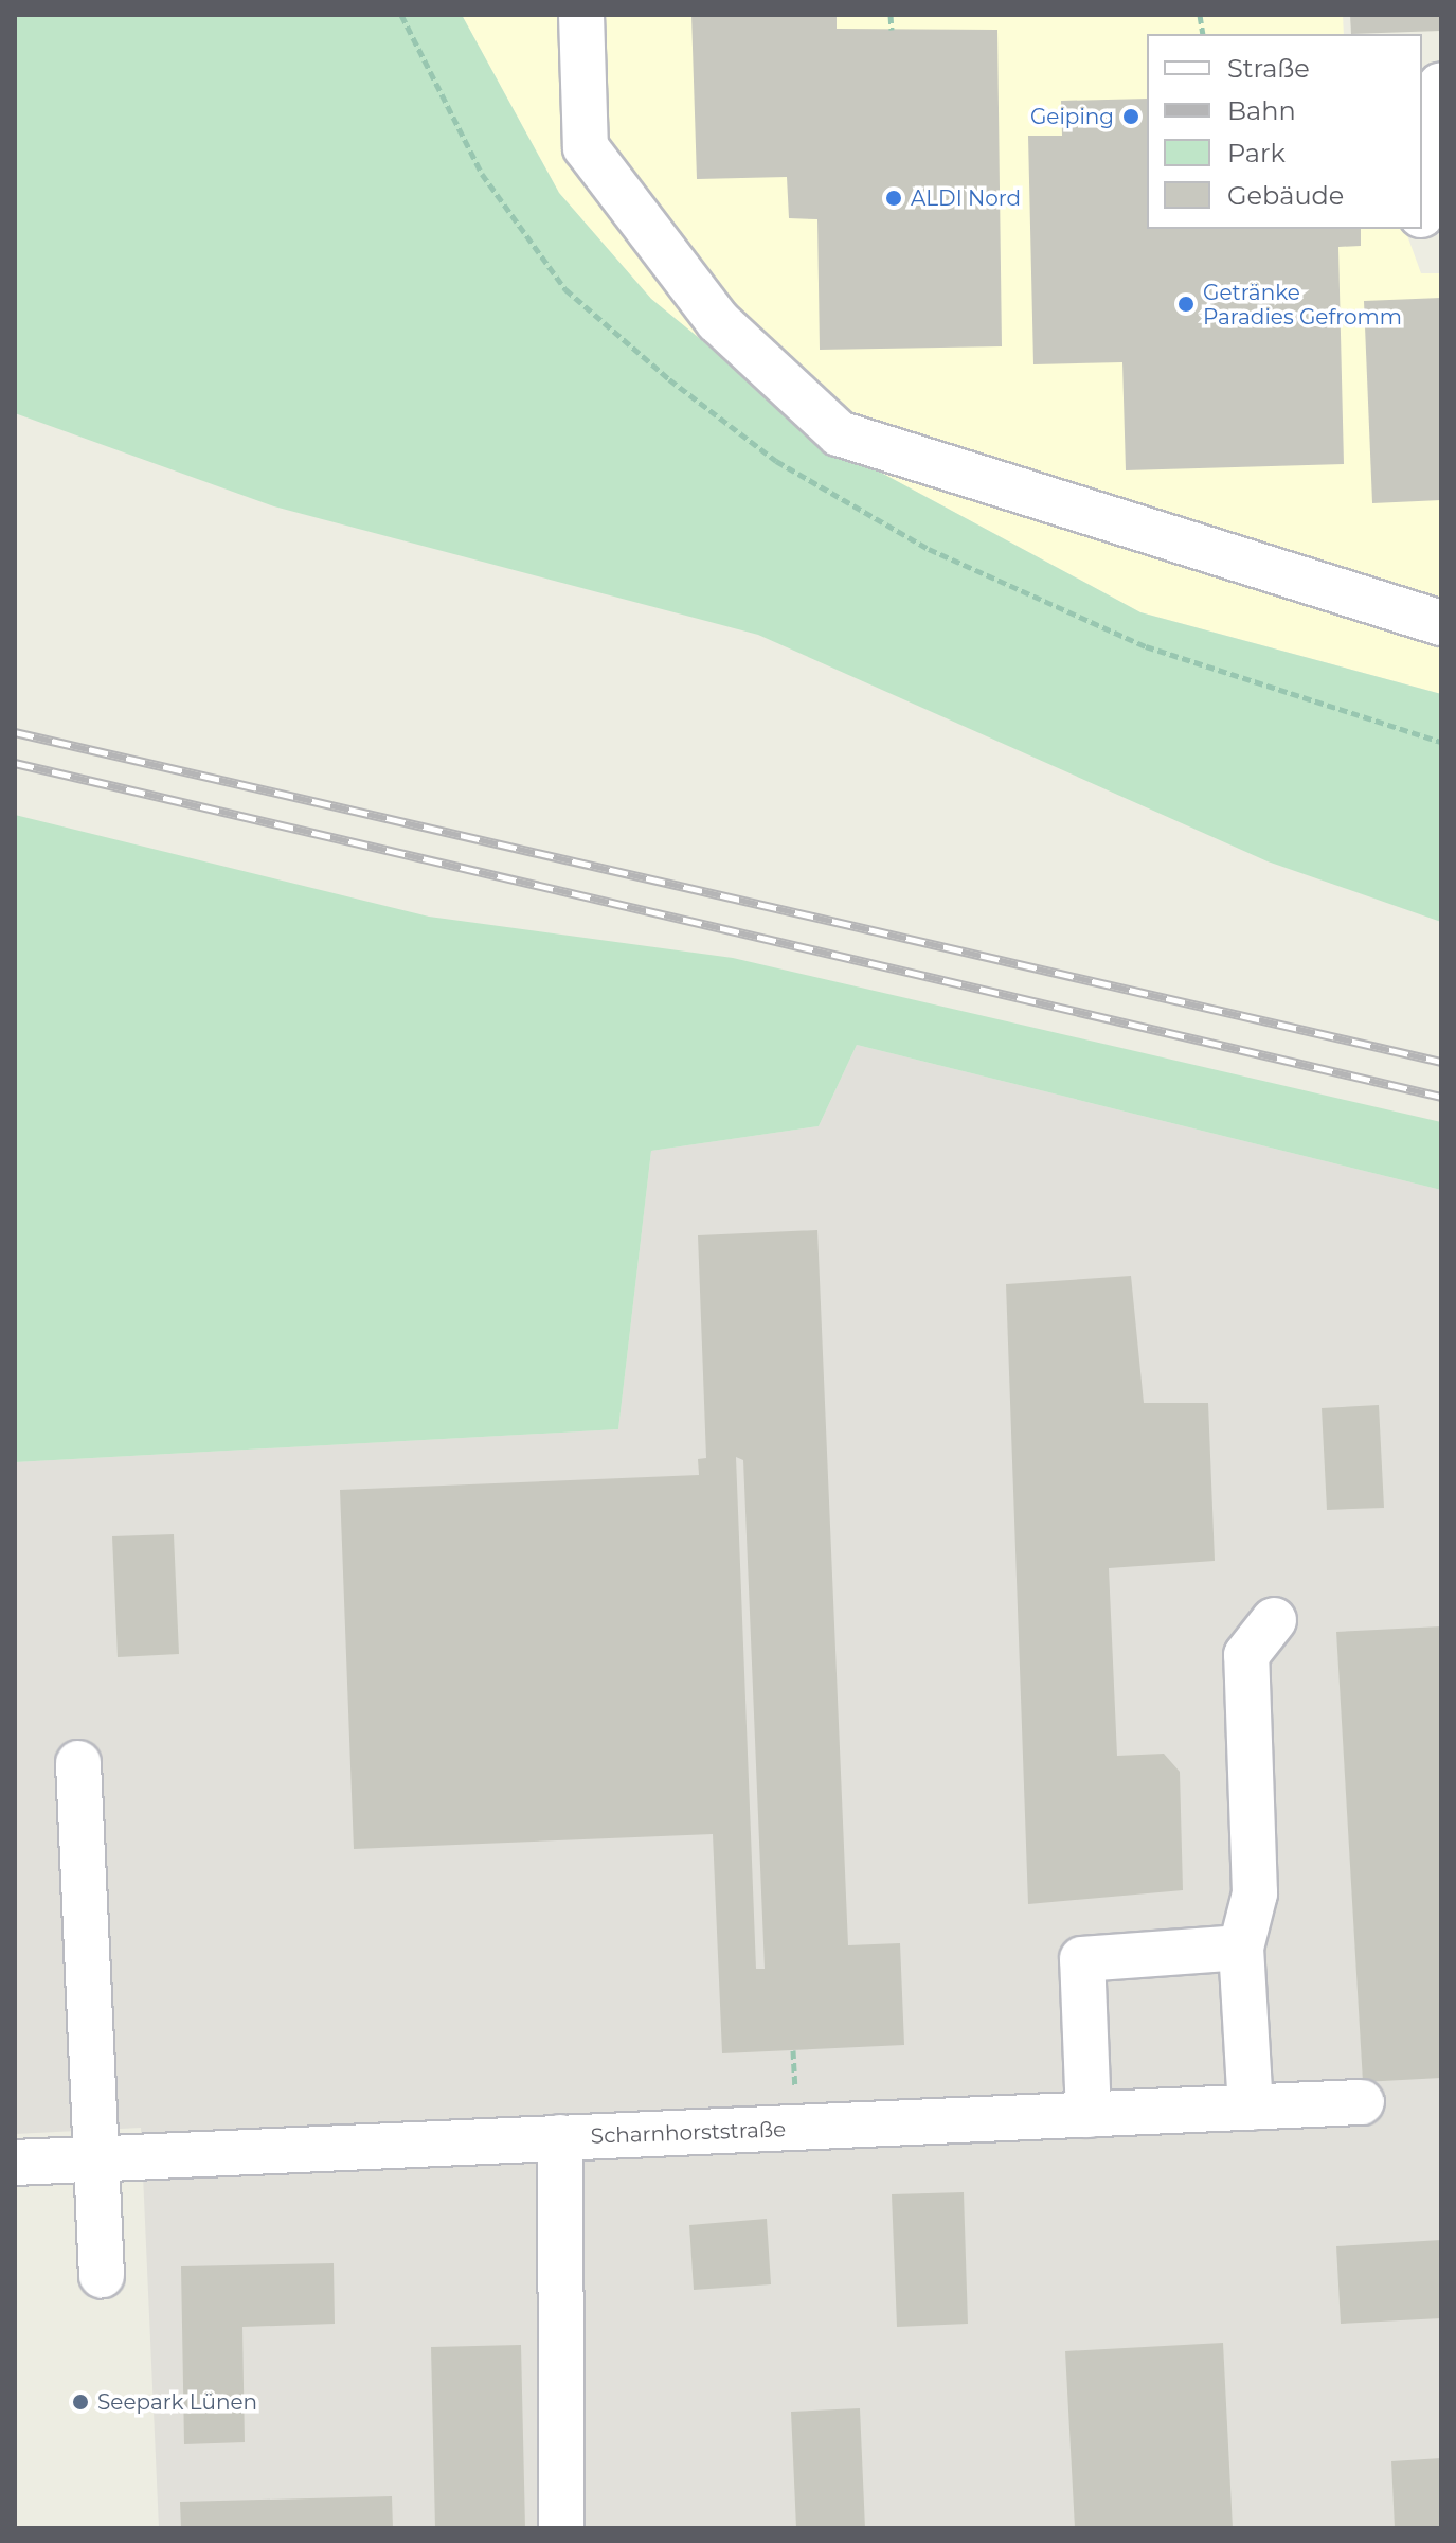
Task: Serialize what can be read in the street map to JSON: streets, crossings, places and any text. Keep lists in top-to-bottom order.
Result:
{
  "streets": {
    "street": ["Scharnhorststraße"]
  },
  "places": [
    "Geiping",
    "ALDI Nord",
    "Getränke Paradies Gefromm",
    "Seepark Lünen"
  ],
  "legend": [
    "Straße",
    "Bahn",
    "Park",
    "Gebäude"
  ]
}
